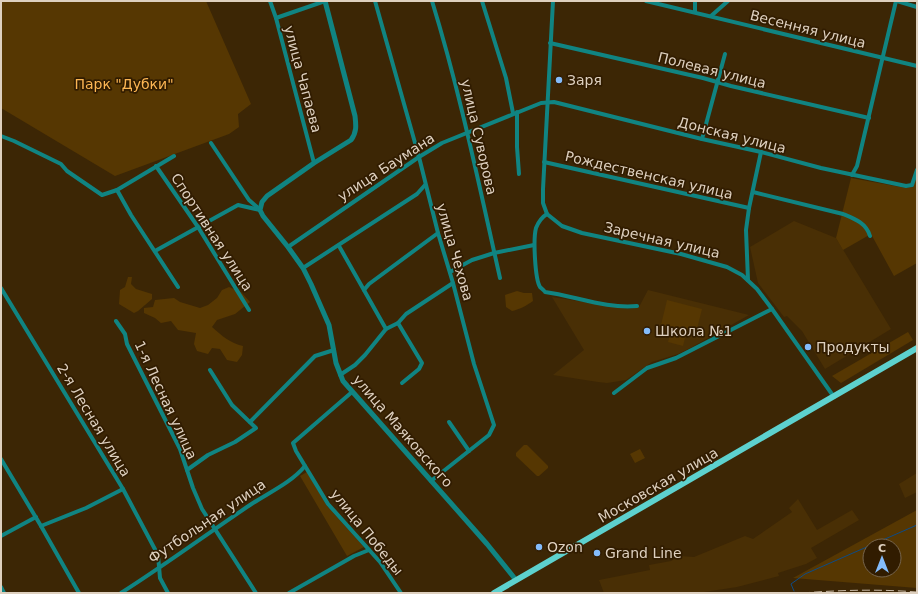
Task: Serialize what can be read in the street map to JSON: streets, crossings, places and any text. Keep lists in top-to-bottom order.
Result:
{
  "streets": {
    "main road": ["Московская улица"],
    "street": [
      "Весенняя улица",
      "Полевая улица",
      "улица Чапаева",
      "Донская улица",
      "улица Суворова",
      "улица Баумана",
      "Рождественская улица",
      "Спортивная улица",
      "Заречная улица",
      "улица Чехова",
      "1-я Лесная улица",
      "2-я Лесная улица",
      "улица Маяковского",
      "Футбольная улица",
      "улица Победы"
    ]
  },
  "crossings": [
    ["Донская улица", "улица Баумана"],
    ["улица Суворова", "улица Баумана"],
    ["улица Баумана", "улица Чехова"],
    ["улица Баумана", "улица Маяковского"],
    ["Заречная улица", "Московская улица"],
    ["улица Чехова", "улица Маяковского"],
    ["1-я Лесная улица", "Футбольная улица"],
    ["2-я Лесная улица", "Футбольная улица"],
    ["улица Маяковского", "Московская улица"],
    ["улица Маяковского", "улица Победы"],
    ["Футбольная улица", "улица Победы"]
  ],
  "parks": ["Парк \"Дубки\""],
  "places": [
    "Заря",
    "Школа №1",
    "Продукты",
    "Ozon",
    "Grand Line"
  ],
  "north": "top"
}
